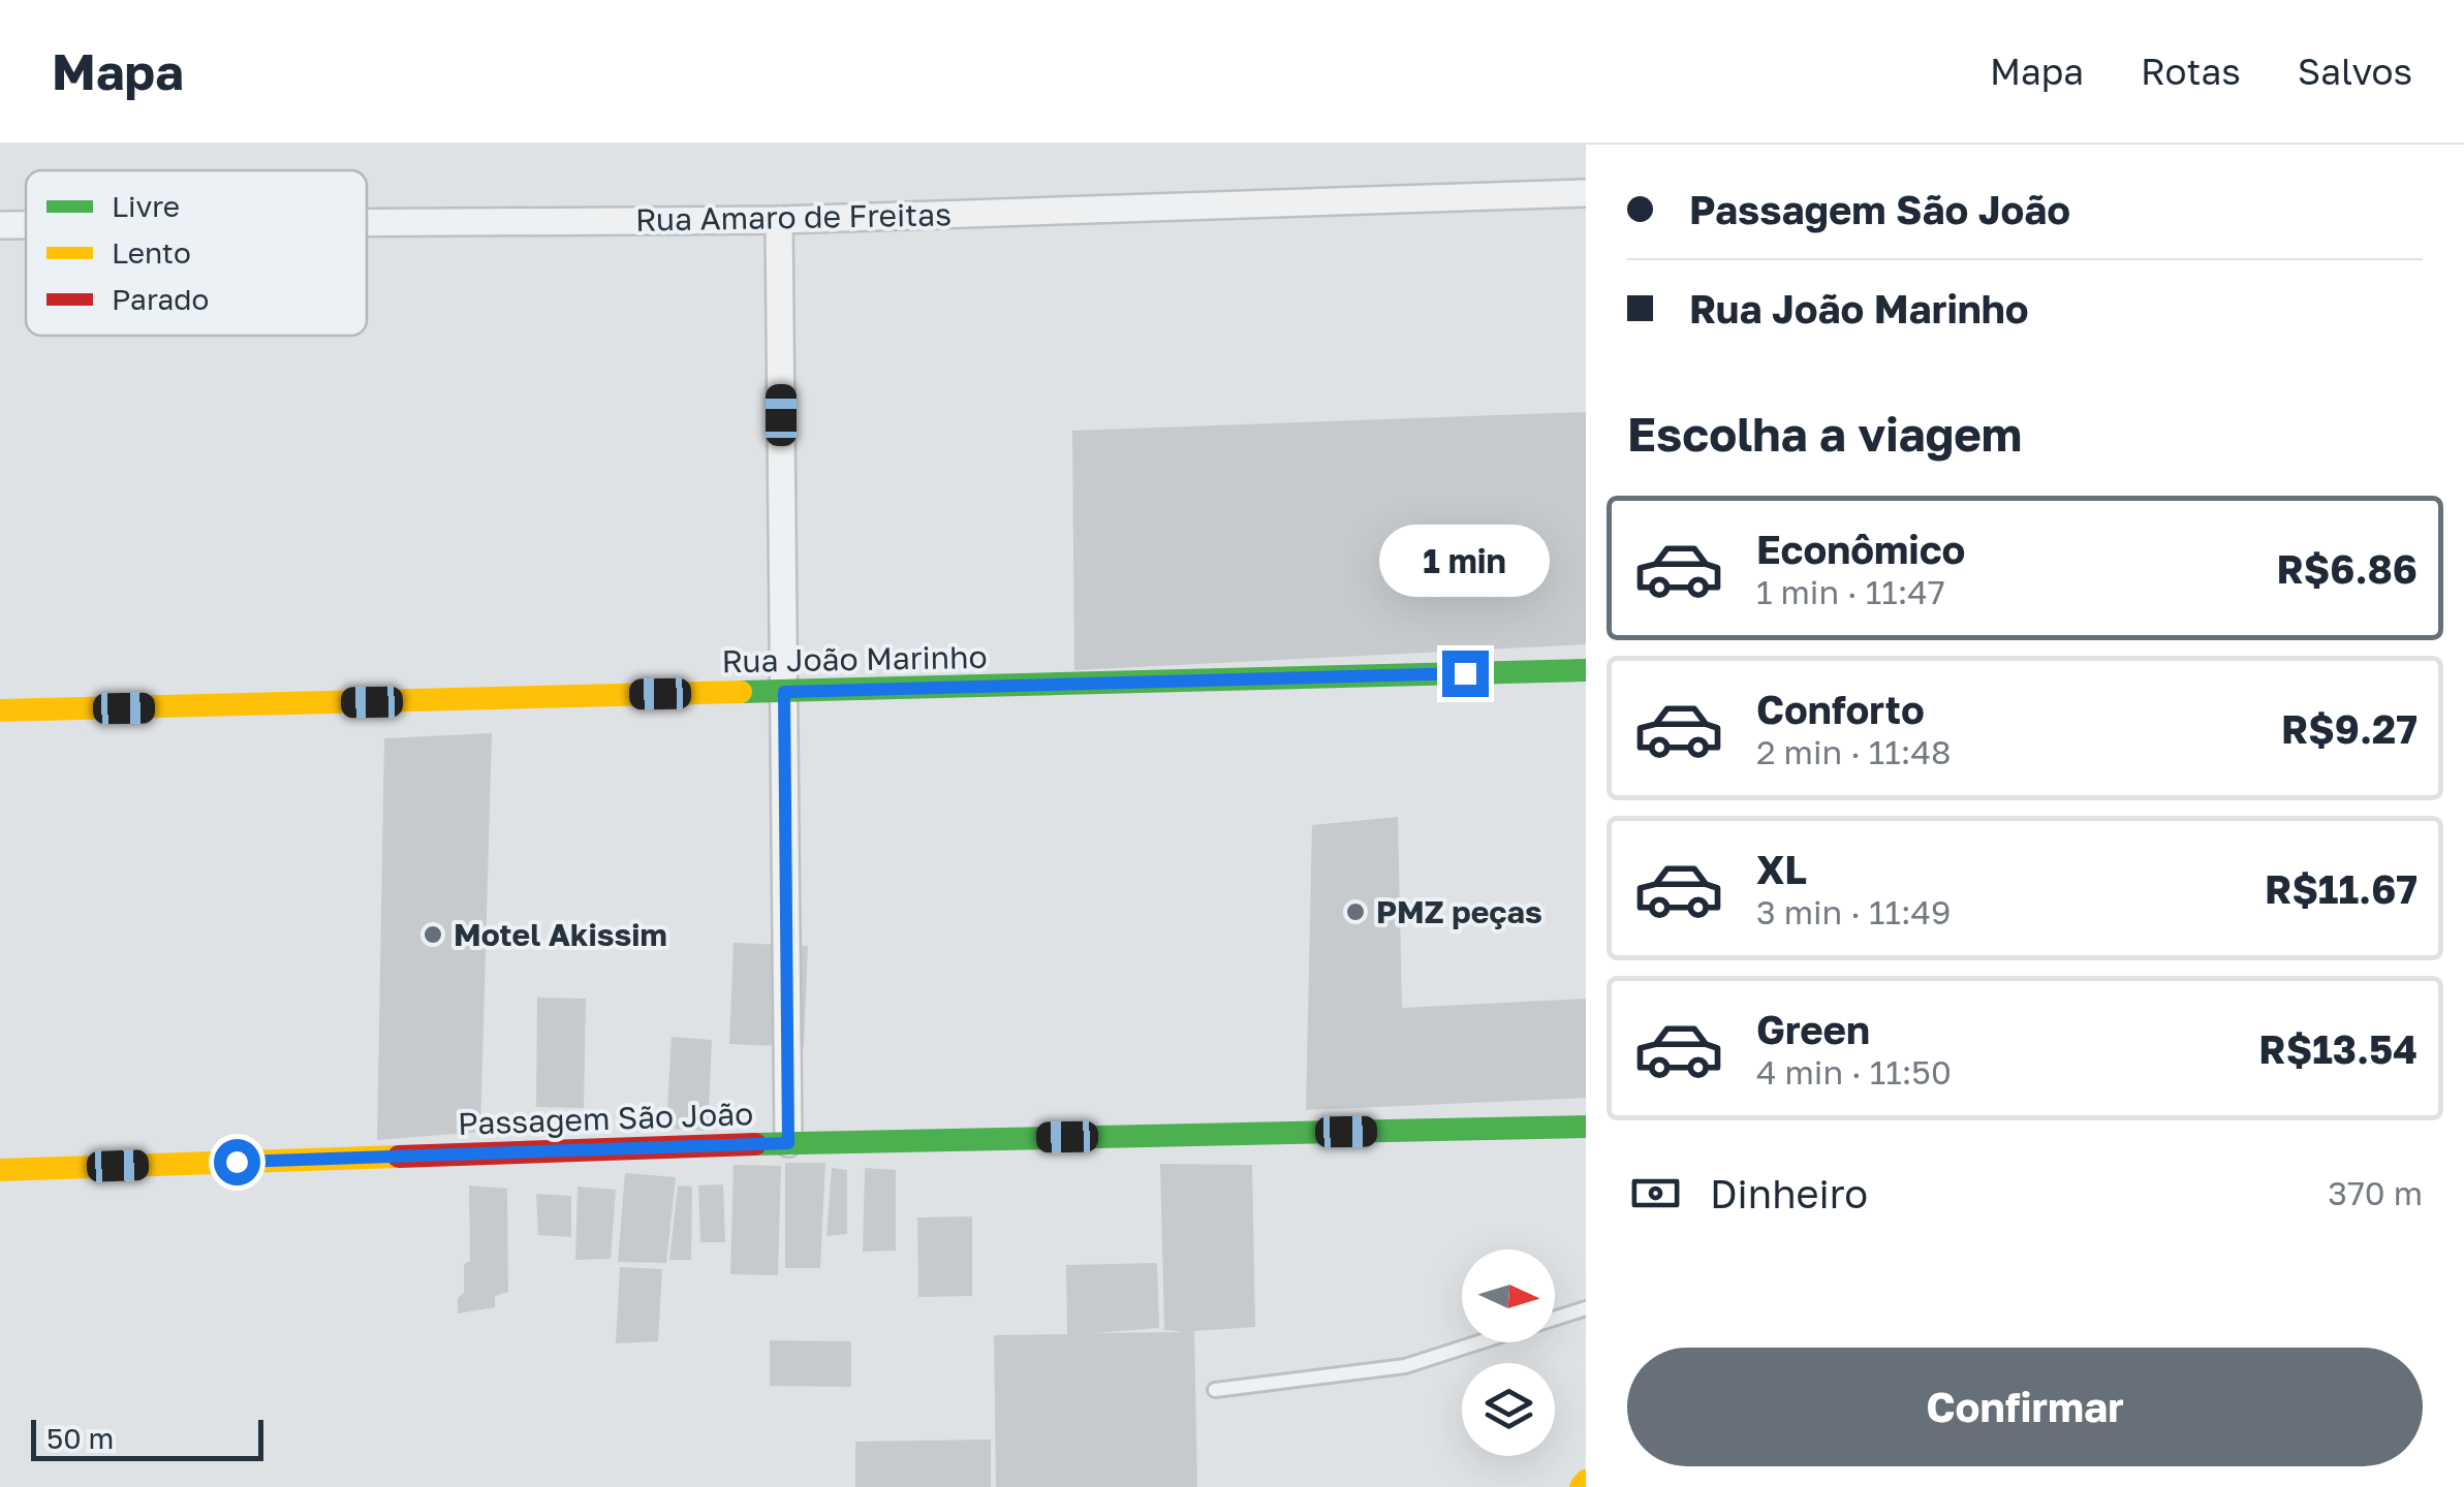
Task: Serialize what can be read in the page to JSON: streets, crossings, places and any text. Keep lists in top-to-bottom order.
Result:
{
  "streets": {
    "main road": ["Rua João Marinho", "Passagem São João"],
    "street": ["Rua Amaro de Freitas"]
  },
  "places": ["PMZ peças", "Motel Akissim"],
  "legend": ["Livre", "Lento", "Parado"],
  "scale_bar": "50 m",
  "north": "right",
  "page": {
    "header": "Mapa",
    "nav": ["Mapa", "Rotas", "Salvos"],
    "banner": ["Passagem São João", "Rua João Marinho"],
    "heading": "Escolha a viagem",
    "list": [
      {
        "name": "Econômico",
        "note": "1 min · 11:47",
        "value": "R$6.86"
      },
      {
        "name": "Conforto",
        "note": "2 min · 11:48",
        "value": "R$9.27"
      },
      {
        "name": "XL",
        "note": "3 min · 11:49",
        "value": "R$11.67"
      },
      {
        "name": "Green",
        "note": "4 min · 11:50",
        "value": "R$13.54"
      }
    ],
    "bubble": "1 min",
    "pay": ["Dinheiro", "370 m"],
    "buttons": "Confirmar",
    "scale": "50 m"
  }
}
